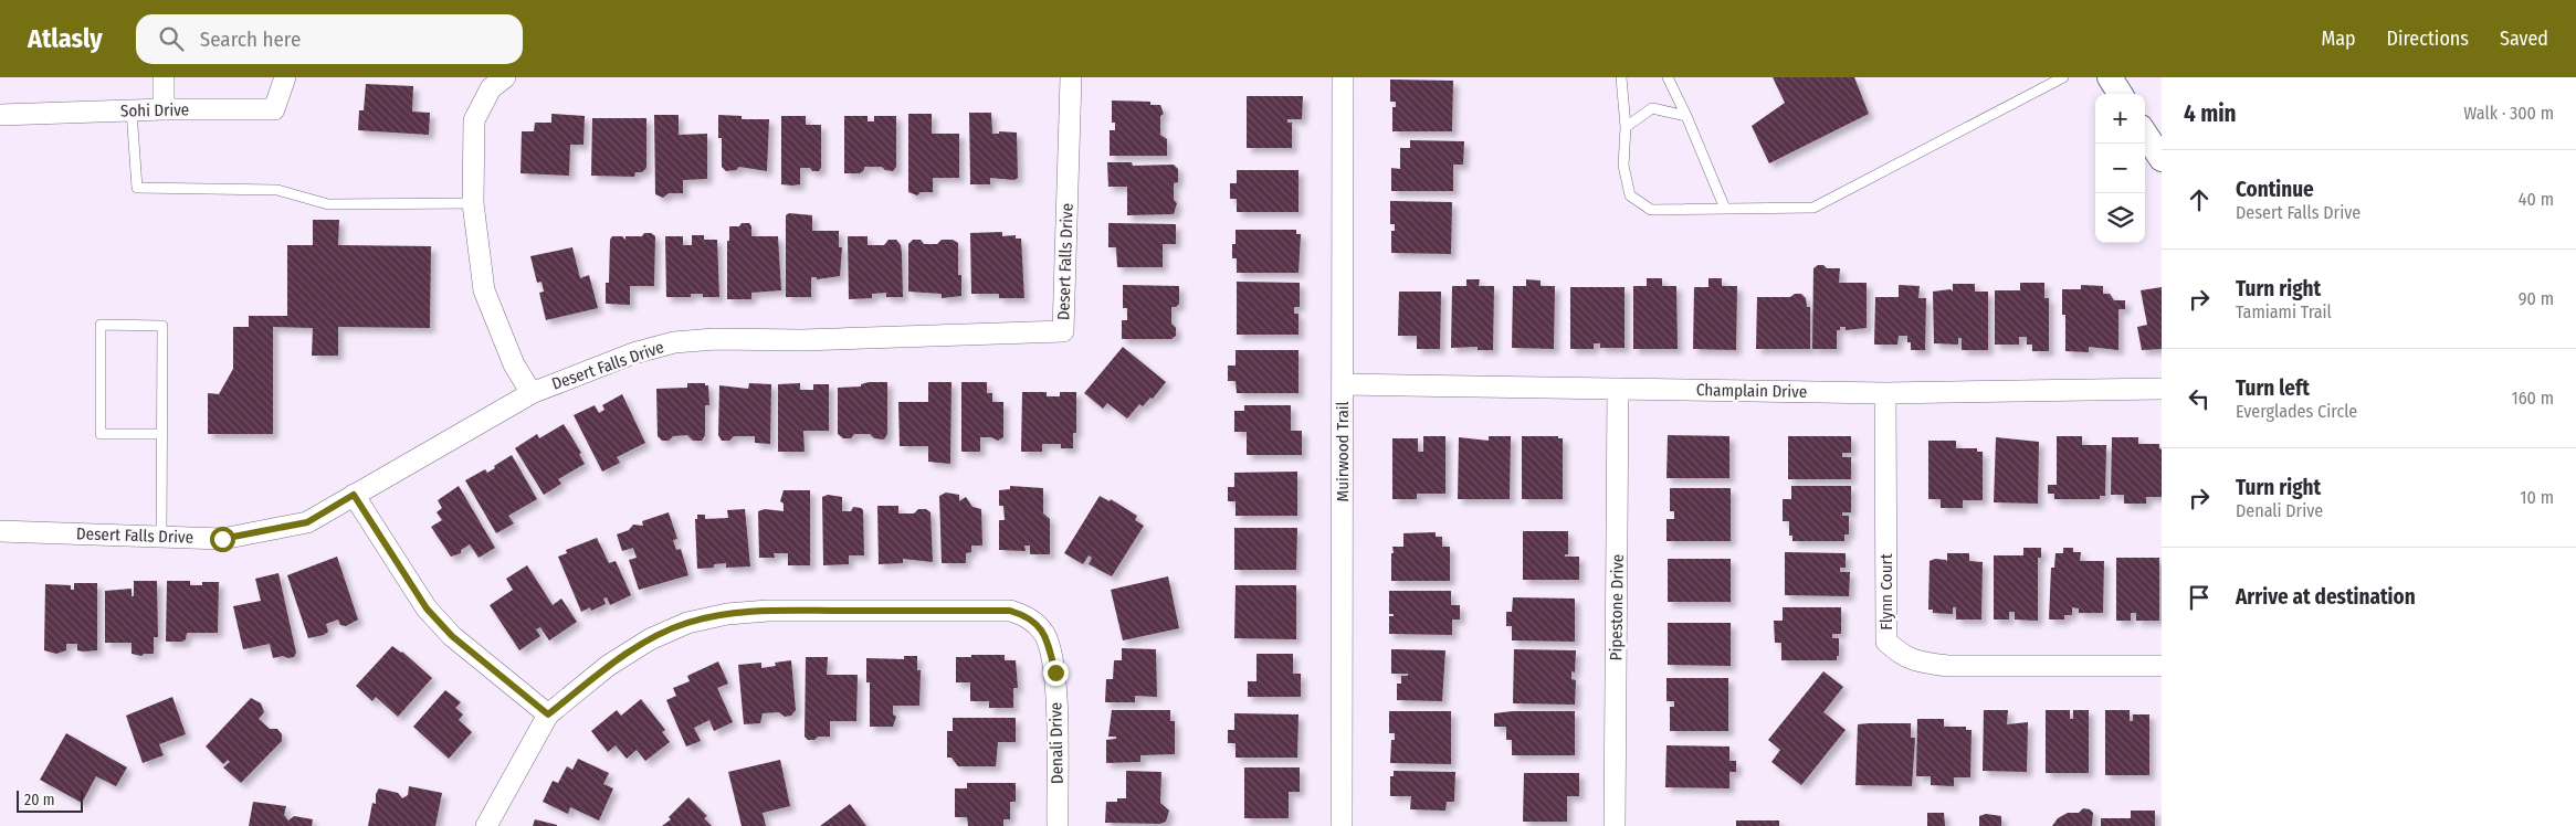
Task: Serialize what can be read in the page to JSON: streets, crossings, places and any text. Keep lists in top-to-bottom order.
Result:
{
  "streets": {
    "street": [
      "Sohi Drive",
      "Desert Falls Drive",
      "Champlain Drive",
      "Muirwood Trail",
      "Flynn Court",
      "Pipestone Drive",
      "Denali Drive"
    ]
  },
  "crossings": [
    ["Champlain Drive", "Muirwood Trail"],
    ["Champlain Drive", "Flynn Court"],
    ["Champlain Drive", "Pipestone Drive"]
  ],
  "scale_bar": "20 m",
  "page": {
    "header": "Atlasly",
    "search": "Search here",
    "nav": ["Map", "Directions", "Saved"],
    "heading": ["4 min", "Walk · 300 m"],
    "map_buttons": ["+", "−"],
    "list": [
      ["Continue", "Desert Falls Drive", "40 m"],
      ["Turn right", "Tamiami Trail", "90 m"],
      ["Turn left", "Everglades Circle", "160 m"],
      ["Turn right", "Denali Drive", "10 m"],
      "Arrive at destination"
    ],
    "scale": "20 m"
  }
}
